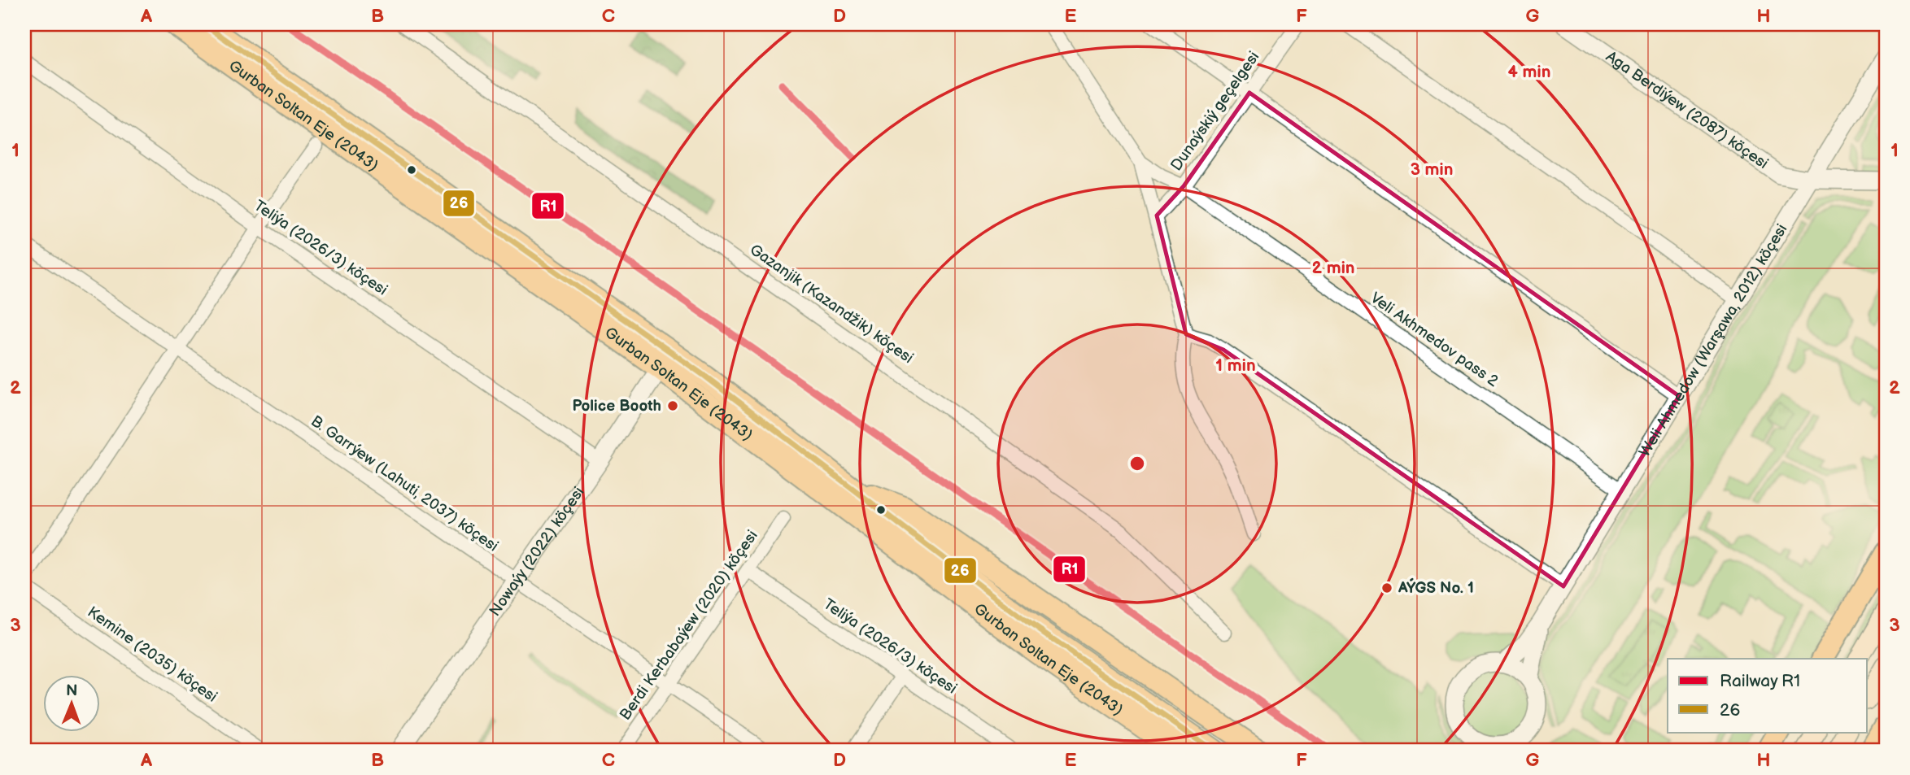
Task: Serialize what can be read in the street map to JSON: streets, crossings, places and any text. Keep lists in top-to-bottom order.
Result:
{
  "streets": {
    "highway": ["Gurban Soltan Eje (2043)"],
    "street": [
      "Aga Berdiýew (2087) köçesi",
      "Dunaýskiý geçelgesi",
      "Teliýa (2026/3) köçesi",
      "Gazanjik (Kazandžik) köçesi",
      "Veli Akhmedov pass 2",
      "Weli Ahmedow (Warşawa, 2012) köçesi",
      "B. Garrýew (Lahuti, 2037) köçesi",
      "Nowaýy (2022) köçesi",
      "Berdi Kerbabaýew (2020) köçesi",
      "Kemine (2035) köçesi"
    ]
  },
  "crossings": [
    ["Aga Berdiýew (2087) köçesi", "Weli Ahmedow (Warşawa, 2012) köçesi"],
    ["Dunaýskiý geçelgesi", "Veli Akhmedov pass 2"],
    ["Gurban Soltan Eje (2043)", "Nowaýy (2022) köçesi"],
    ["Teliýa (2026/3) köçesi", "Nowaýy (2022) köçesi"],
    ["Teliýa (2026/3) köçesi", "Berdi Kerbabaýew (2020) köçesi"],
    ["Veli Akhmedov pass 2", "Weli Ahmedow (Warşawa, 2012) köçesi"],
    ["B. Garrýew (Lahuti, 2037) köçesi", "Nowaýy (2022) köçesi"],
    ["B. Garrýew (Lahuti, 2037) köçesi", "Berdi Kerbabaýew (2020) köçesi"]
  ],
  "places": ["Police Booth", "AÝGS No. 1"],
  "lines": ["rail line R1", "transit line 26"],
  "legend": ["Railway R1", "26"],
  "north": "top",
  "grid": {
    "columns": [
      "A",
      "B",
      "C",
      "D",
      "E",
      "F",
      "G",
      "H"
    ],
    "rows": ["1", "2", "3"]
  },
  "rings": [
    "4 min",
    "3 min",
    "2 min",
    "1 min"
  ]
}
